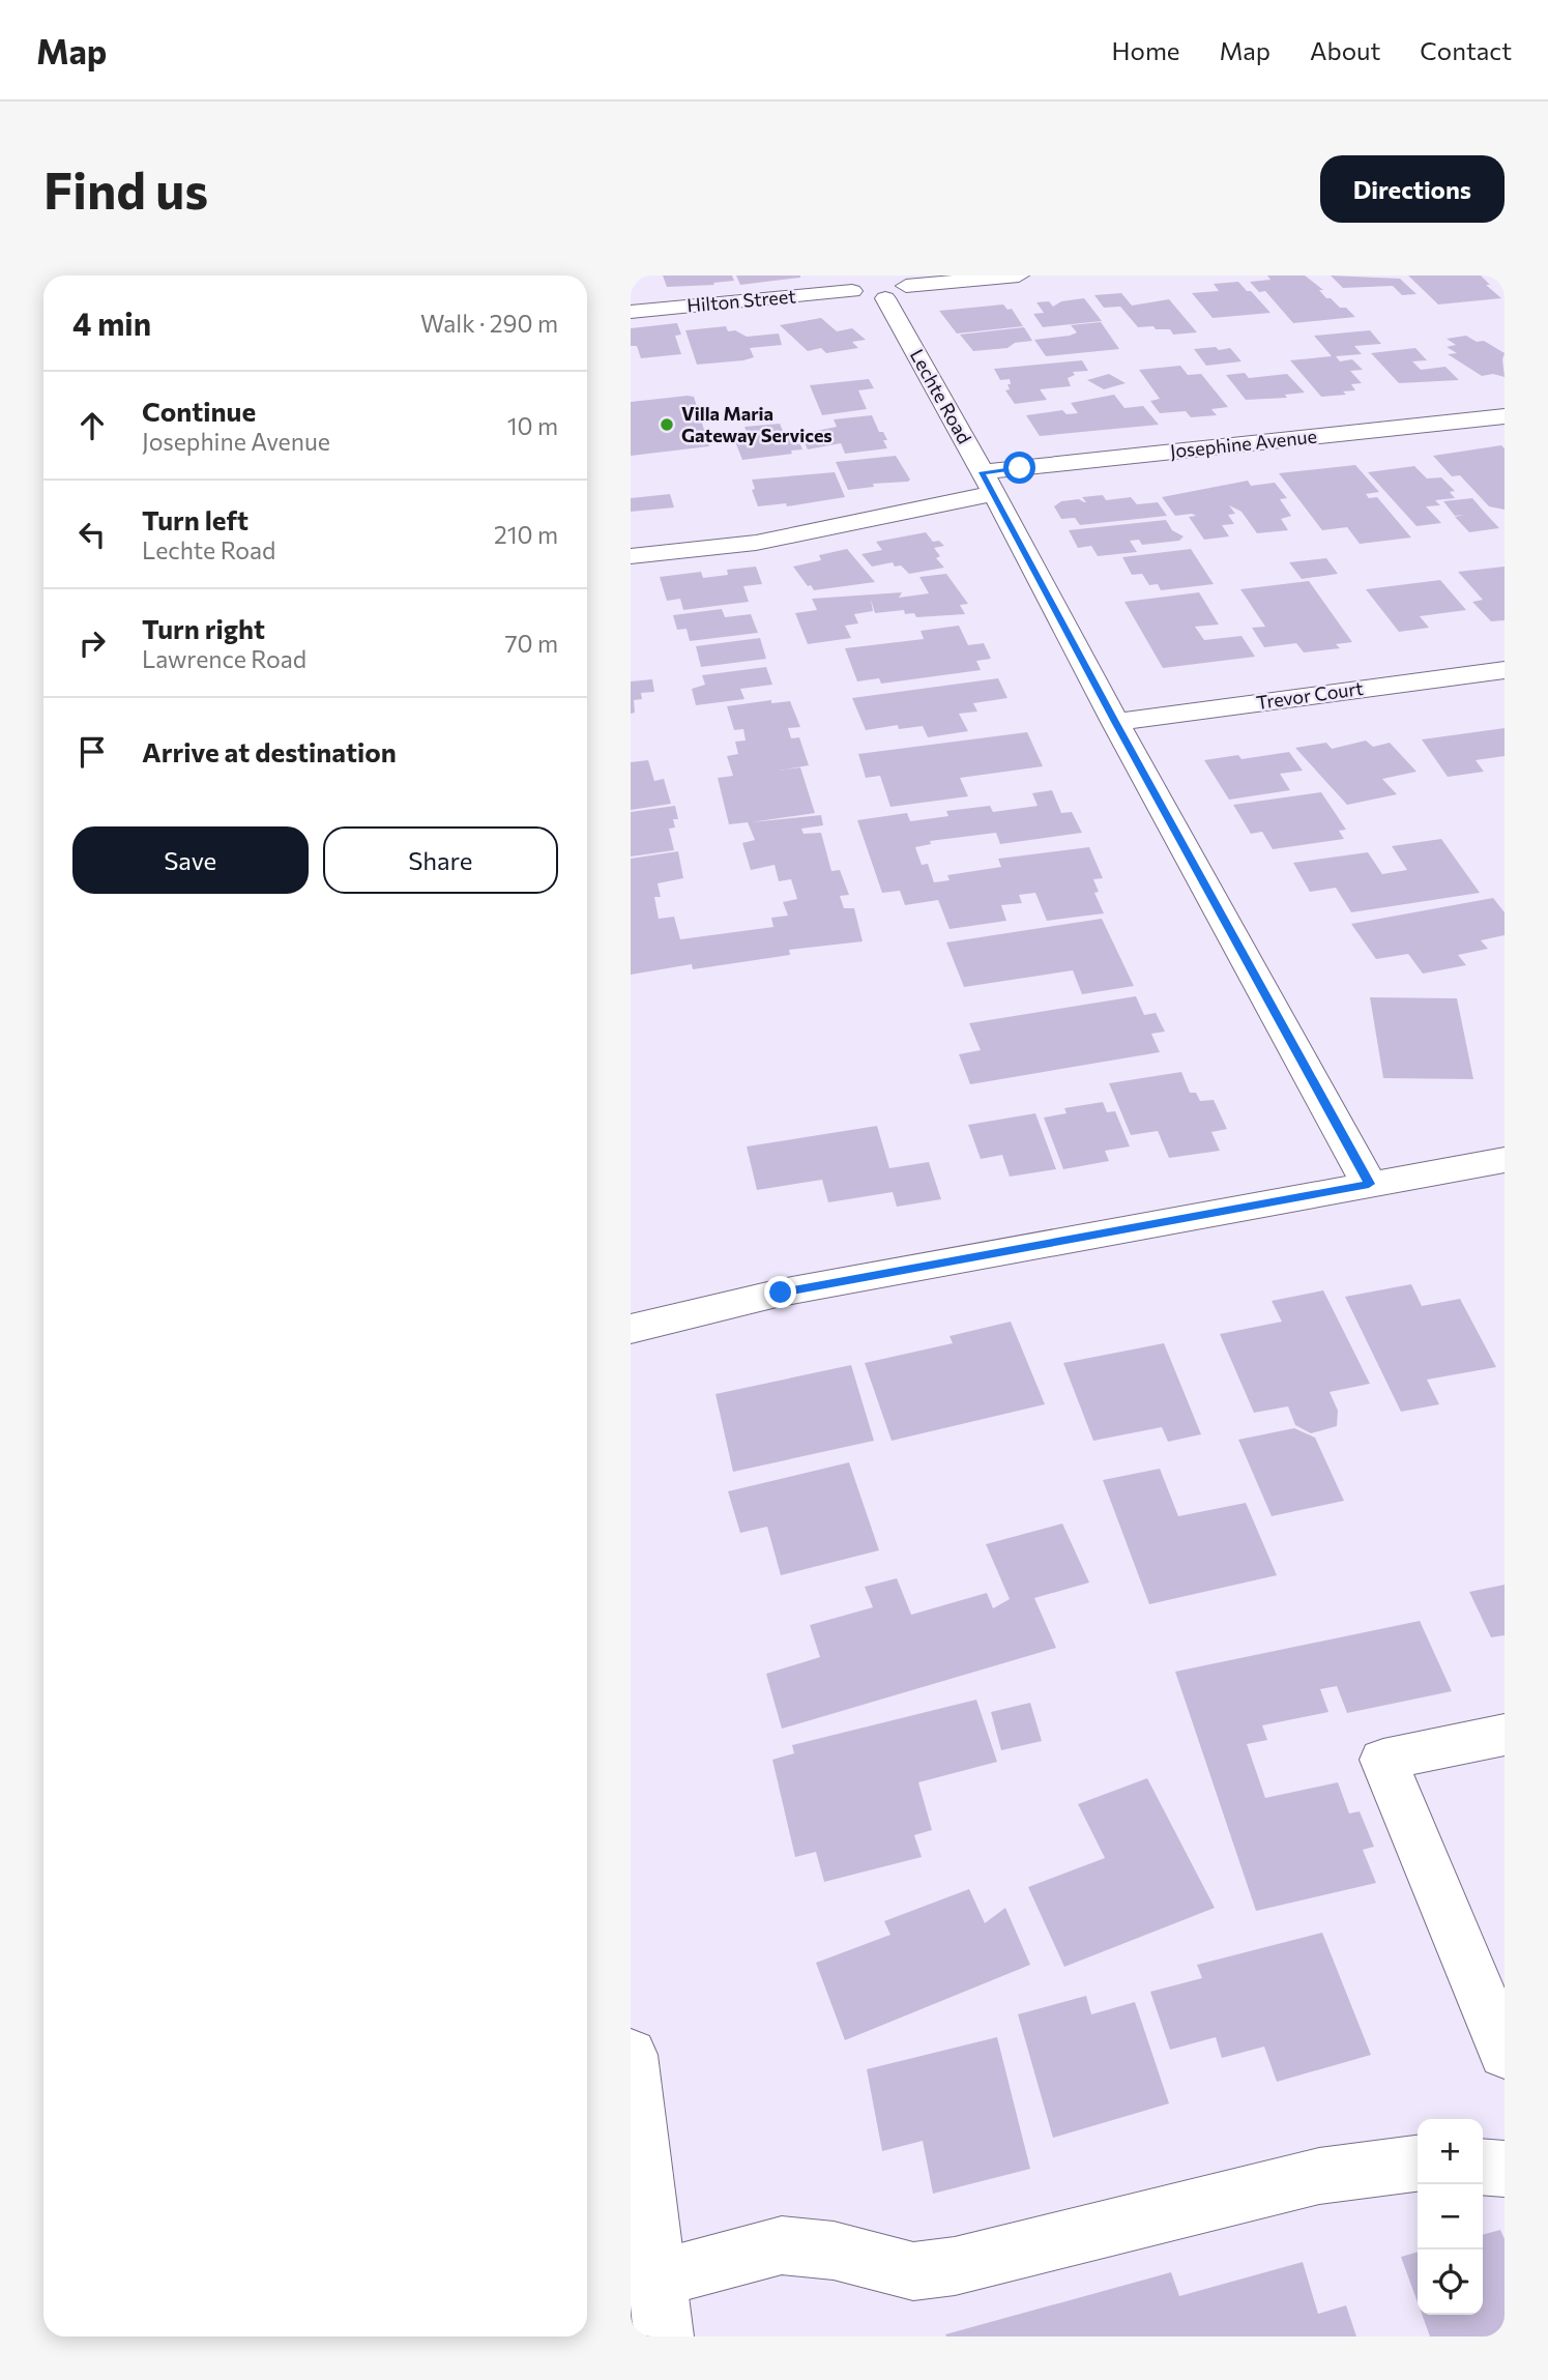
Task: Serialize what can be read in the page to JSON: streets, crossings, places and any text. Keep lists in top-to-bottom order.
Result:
{
  "streets": {
    "street": [
      "Hilton Street",
      "Lechte Road",
      "Josephine Avenue",
      "Trevor Court"
    ]
  },
  "crossings": [
    ["Hilton Street", "Lechte Road"],
    ["Lechte Road", "Josephine Avenue"],
    ["Lechte Road", "Trevor Court"]
  ],
  "places": ["Villa Maria Gateway Services"],
  "page": {
    "header": "Map",
    "nav": [
      "Home",
      "Map",
      "About",
      "Contact"
    ],
    "buttons": [
      "Directions",
      ["Save", "Share"]
    ],
    "title": "Find us",
    "heading": ["4 min", "Walk · 290 m"],
    "list": [
      ["Continue", "Josephine Avenue", "10 m"],
      ["Turn left", "Lechte Road", "210 m"],
      ["Turn right", "Lawrence Road", "70 m"],
      "Arrive at destination"
    ],
    "map_buttons": ["+", "−"]
  }
}
